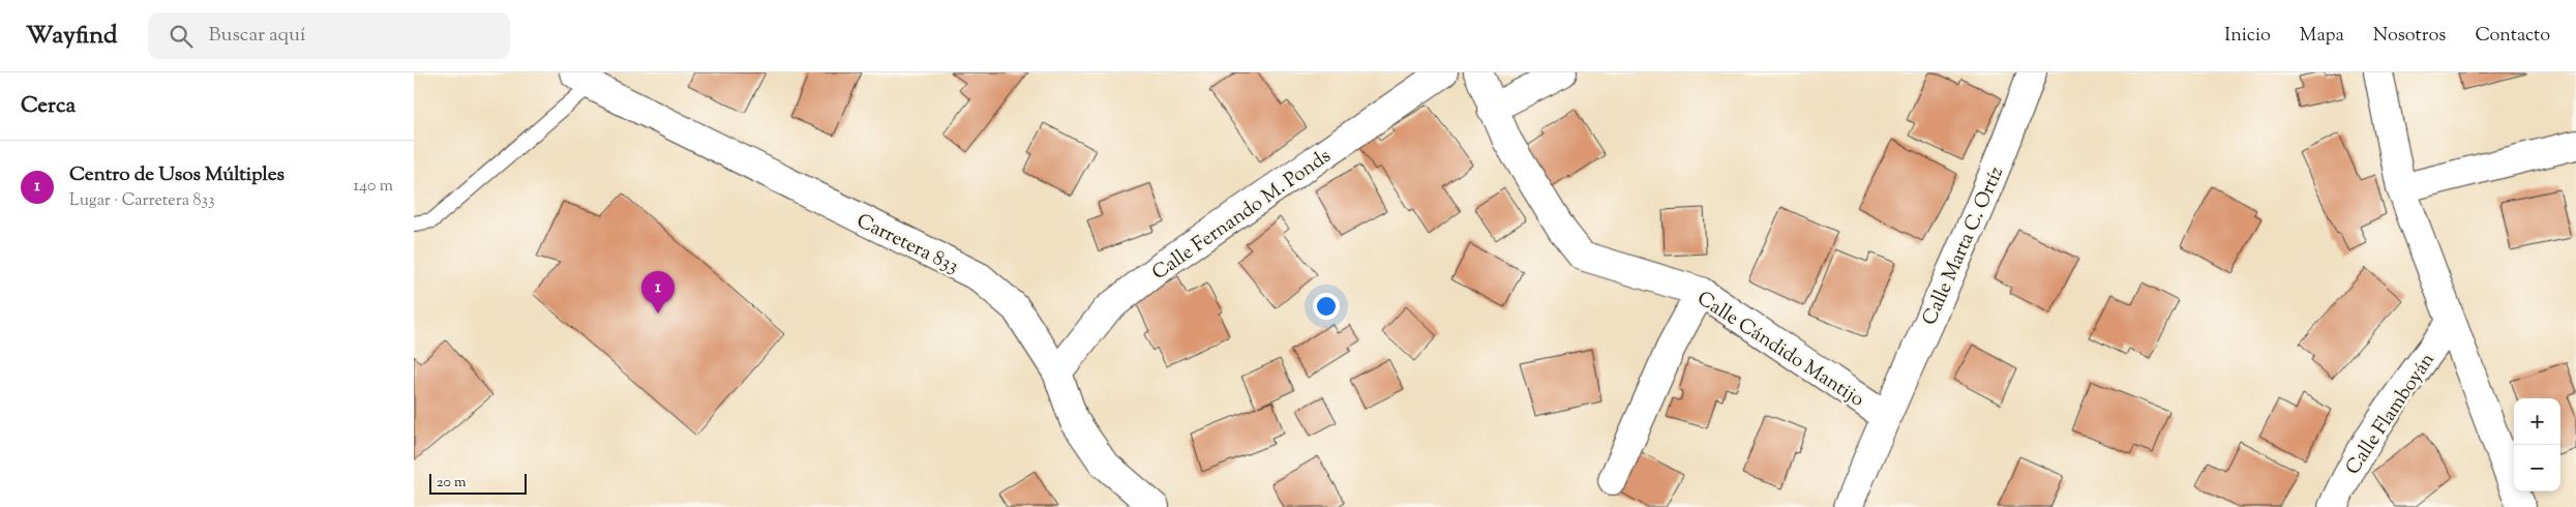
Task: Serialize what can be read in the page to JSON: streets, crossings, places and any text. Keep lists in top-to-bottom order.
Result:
{
  "streets": {
    "street": [
      "Calle Fernando M. Ponds",
      "Carretera 833",
      "Calle Marta C. Ortíz",
      "Calle Cándido Mantijo",
      "Calle Flamboyán"
    ]
  },
  "crossings": [
    ["Calle Fernando M. Ponds", "Carretera 833"],
    ["Calle Marta C. Ortíz", "Calle Cándido Mantijo"]
  ],
  "scale_bar": "20 m",
  "page": {
    "header": "Wayfind",
    "search": "Buscar aquí",
    "nav": [
      "Inicio",
      "Mapa",
      "Nosotros",
      "Contacto"
    ],
    "heading": "Cerca",
    "list": [
      {
        "mark": "1",
        "name": "Centro de Usos Múltiples",
        "note": "Lugar · Carretera 833",
        "value": "140 m"
      }
    ],
    "pins": "1",
    "map_buttons": ["+", "−"],
    "scale": "20 m"
  }
}
